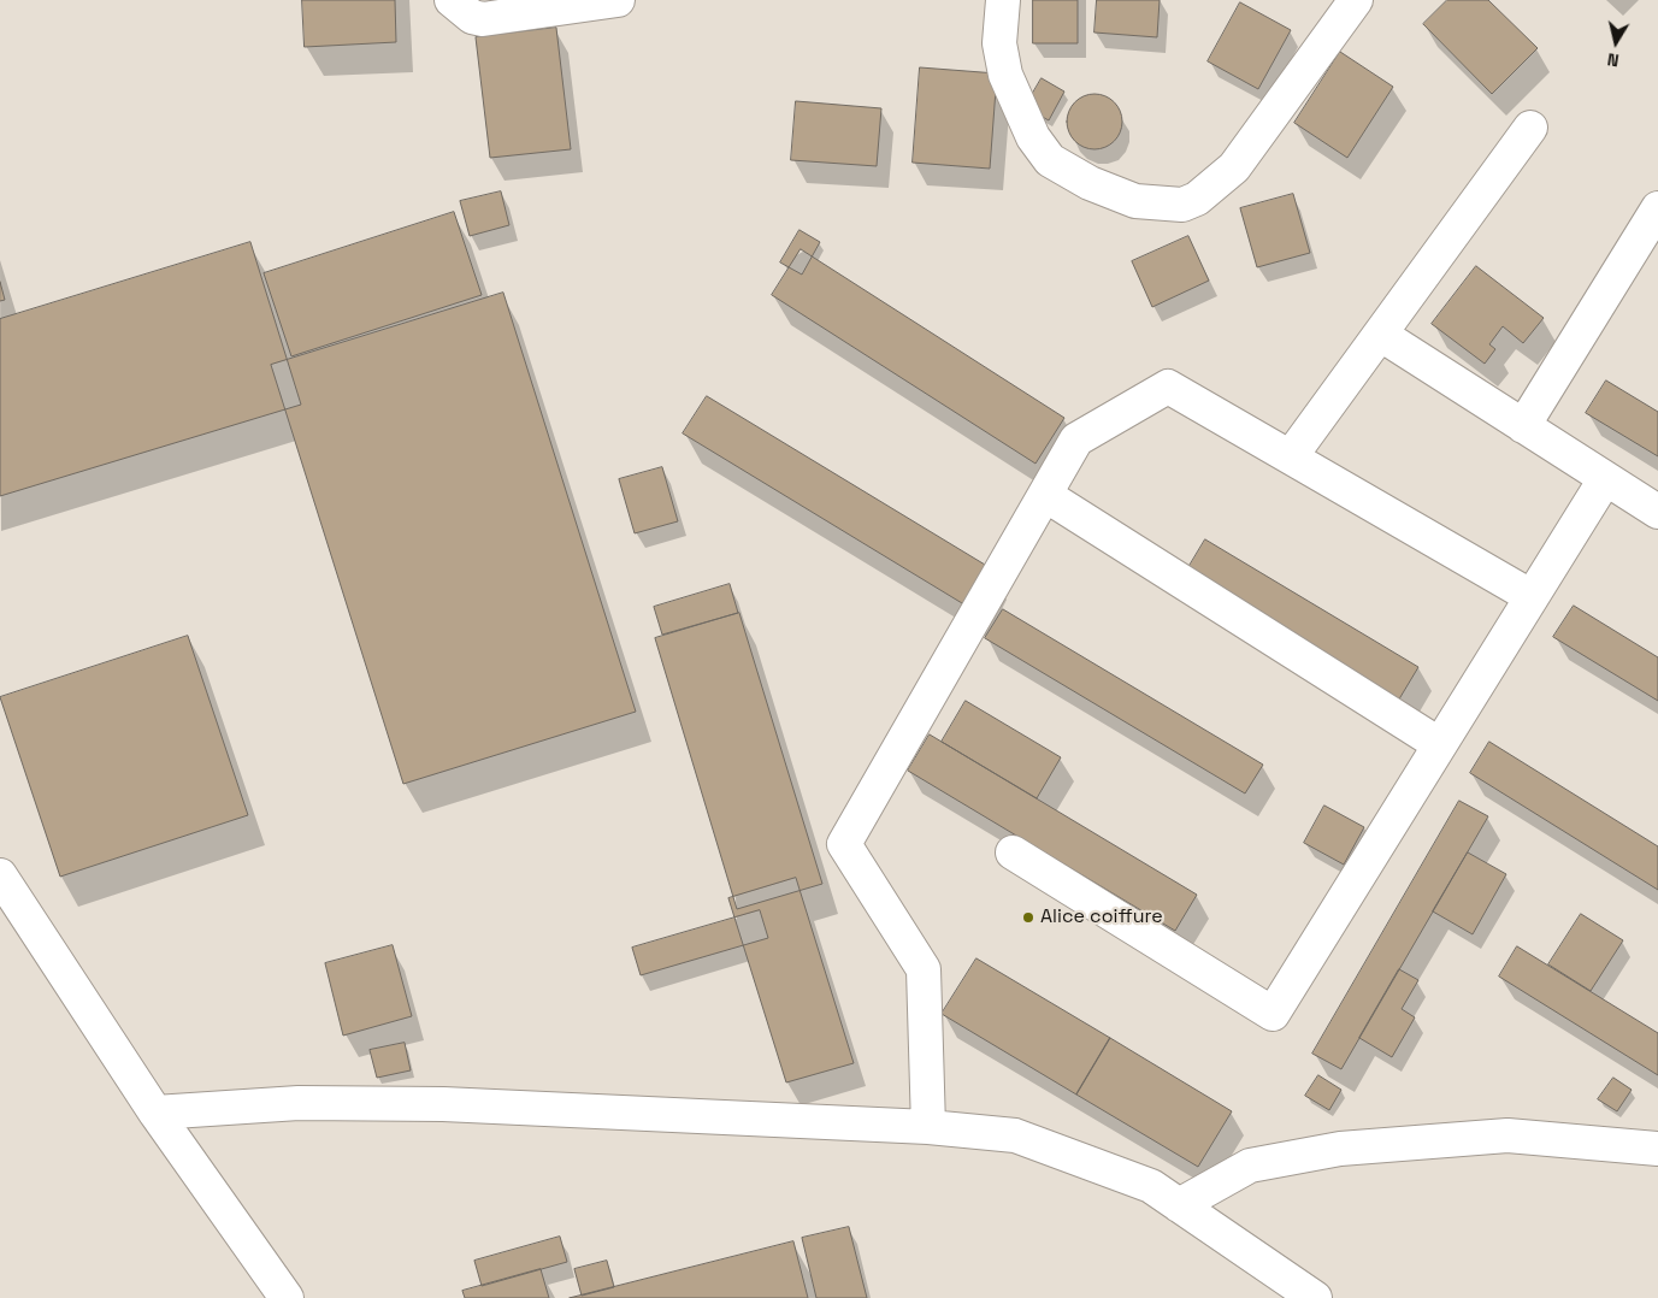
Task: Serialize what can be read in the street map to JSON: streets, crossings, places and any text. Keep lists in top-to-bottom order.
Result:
{
  "places": ["Alice coiffure"],
  "north": "bottom"
}
